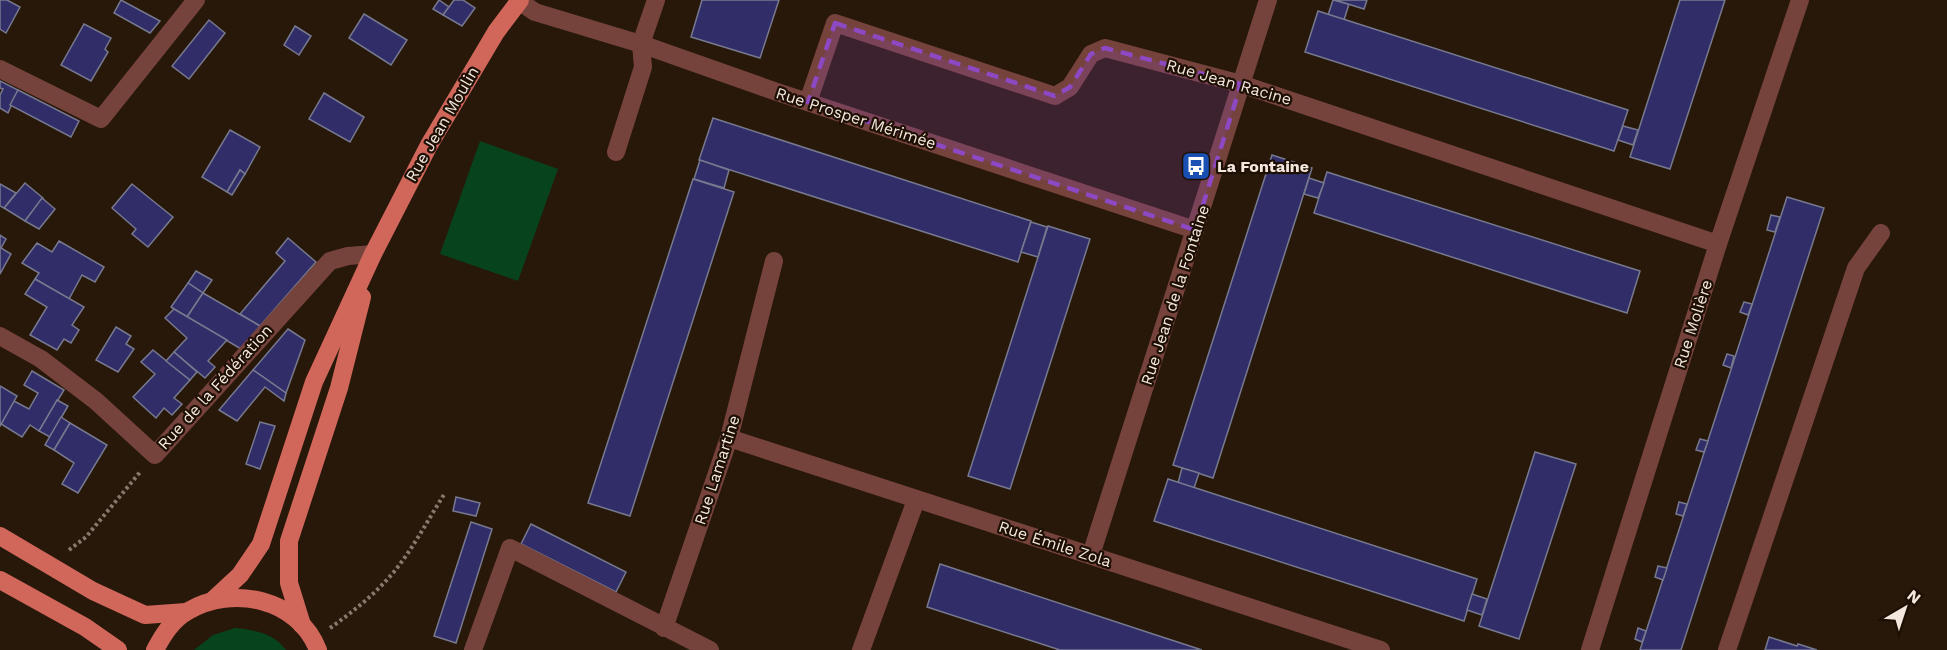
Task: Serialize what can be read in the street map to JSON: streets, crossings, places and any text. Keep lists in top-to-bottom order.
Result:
{
  "streets": {
    "main road": ["Rue Jean Moulin"],
    "street": [
      "Rue Jean Racine",
      "Rue Prosper Mérimée",
      "Rue Jean de la Fontaine",
      "Rue Molière",
      "Rue de la Fédération",
      "Rue Lamartine",
      "Rue Émile Zola"
    ]
  },
  "crossings": [
    ["Rue Jean Racine", "Rue Prosper Mérimée"],
    ["Rue Jean Racine", "Rue Jean de la Fontaine"],
    ["Rue Jean Racine", "Rue Molière"],
    ["Rue Prosper Mérimée", "Rue Jean Moulin"],
    ["Rue Prosper Mérimée", "Rue Jean de la Fontaine"],
    ["Rue Jean Moulin", "Rue de la Fédération"],
    ["Rue Jean de la Fontaine", "Rue Émile Zola"],
    ["Rue Lamartine", "Rue Émile Zola"]
  ],
  "places": {
    "bus stop": ["La Fontaine"]
  },
  "north": "top right"
}
